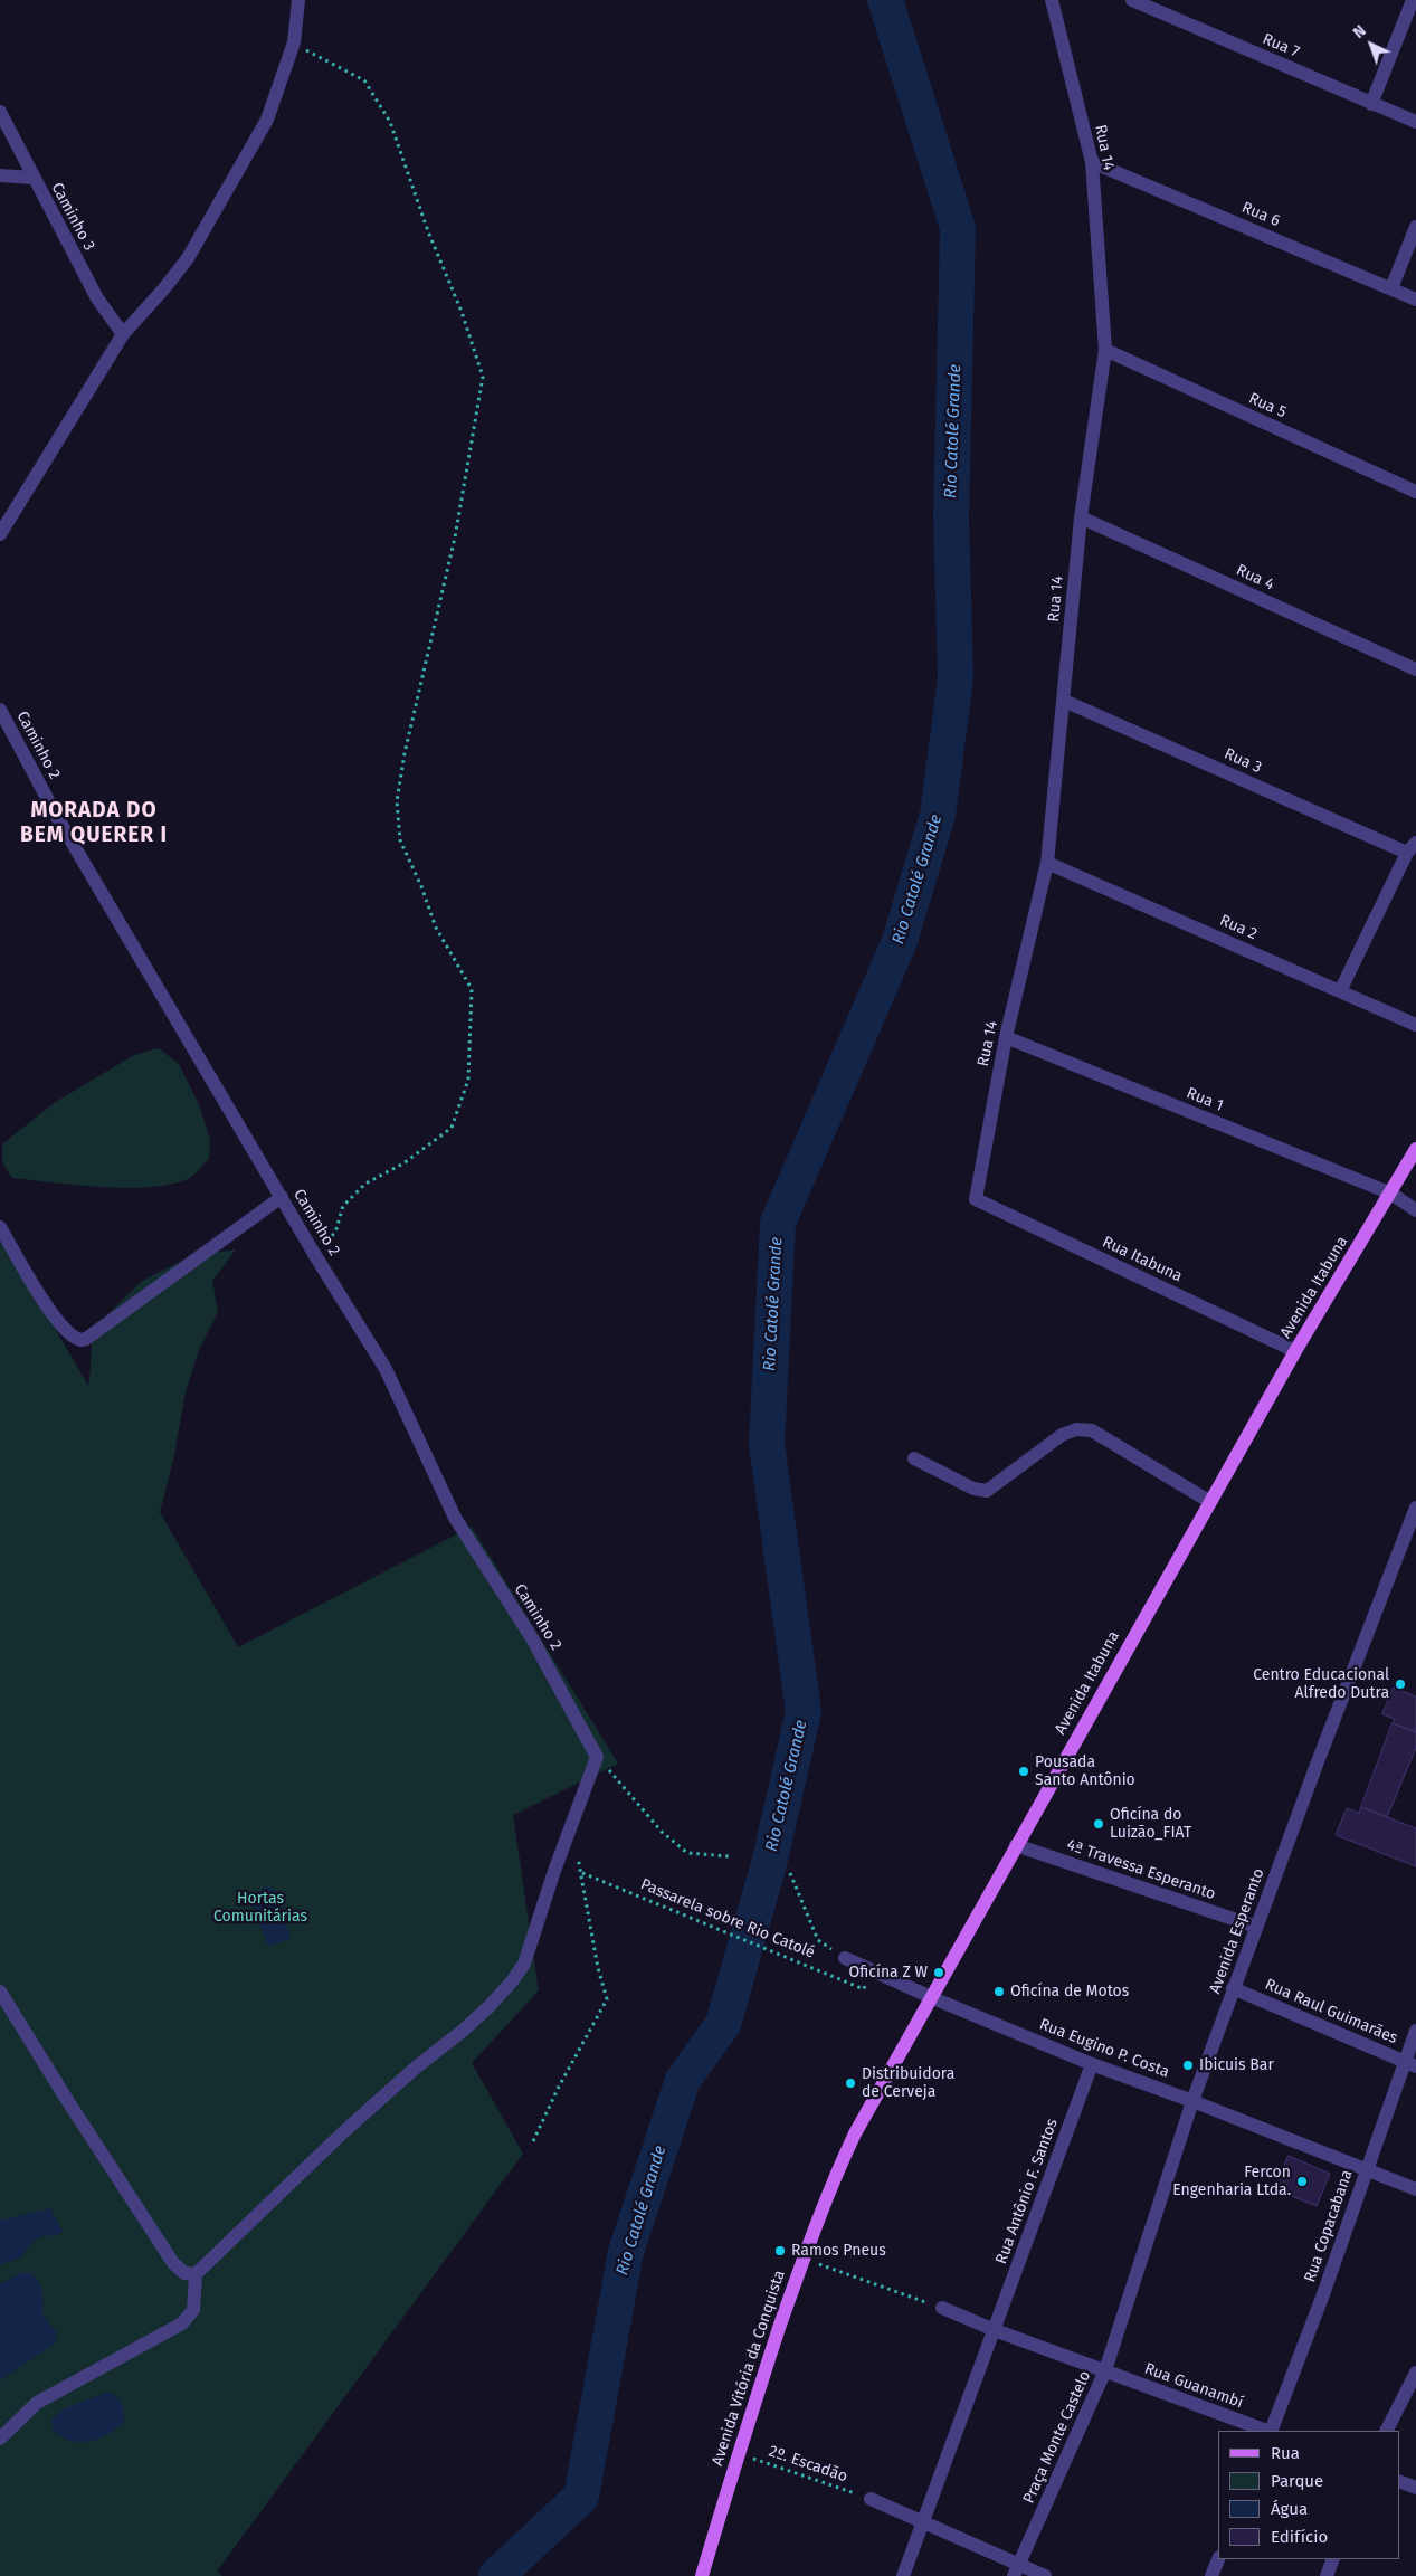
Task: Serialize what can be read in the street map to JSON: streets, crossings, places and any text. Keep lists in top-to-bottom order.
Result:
{
  "streets": {
    "main road": ["Avenida Itabuna", "Avenida Vitória da Conquista"],
    "street": [
      "Rua 7",
      "Rua 14",
      "Rua 6",
      "Caminho 3",
      "Rua 5",
      "Rua 4",
      "Caminho 2",
      "Rua 3",
      "Rua 2",
      "Rua 1",
      "Rua Itabuna",
      "4ª Travessa Esperanto",
      "Avenida Esperanto",
      "Rua Raul Guimarães",
      "Rua Eugino P. Costa",
      "Rua Antônio F. Santos",
      "Rua Copacabana",
      "Rua Guanambí",
      "Praça Monte Castelo"
    ],
    "path": ["Passarela sobre Rio Catolé", "2º. Escadão"]
  },
  "crossings": [
    ["Rua 14", "Rua 6"],
    ["Rua 14", "Rua 5"],
    ["Rua 14", "Rua 4"],
    ["Rua 14", "Rua 3"],
    ["Rua 14", "Rua 2"],
    ["Rua 14", "Rua 1"],
    ["Rua 14", "Rua Itabuna"],
    ["Rua 1", "Avenida Itabuna"],
    ["Rua Itabuna", "Avenida Itabuna"],
    ["Avenida Itabuna", "4ª Travessa Esperanto"],
    ["Avenida Itabuna", "Rua Eugino P. Costa"],
    ["Avenida Itabuna", "Avenida Vitória da Conquista"],
    ["4ª Travessa Esperanto", "Avenida Esperanto"],
    ["Avenida Esperanto", "Rua Raul Guimarães"],
    ["Avenida Esperanto", "Rua Eugino P. Costa"],
    ["Avenida Esperanto", "Rua Guanambí"],
    ["Avenida Esperanto", "Praça Monte Castelo"],
    ["Rua Raul Guimarães", "Rua Copacabana"],
    ["Rua Eugino P. Costa", "Rua Antônio F. Santos"],
    ["Rua Eugino P. Costa", "Rua Copacabana"],
    ["Rua Eugino P. Costa", "Avenida Vitória da Conquista"],
    ["Rua Antônio F. Santos", "Praça Monte Castelo"],
    ["Avenida Vitória da Conquista", "2º. Escadão"],
    ["Rua Guanambí", "Praça Monte Castelo"]
  ],
  "districts": ["MORADA DO BEM QUERER I"],
  "water": ["Rio Catolé Grande"],
  "parks": ["Hortas Comunitárias"],
  "places": [
    "Centro Educacional Alfredo Dutra",
    "Pousada Santo Antônio",
    "Oficína do Luizão_FIAT",
    "Oficína Z W",
    "Oficína de Motos",
    "Ibicuis Bar",
    "Distribuidora de Cerveja",
    "Fercon Engenharia Ltda.",
    "Ramos Pneus"
  ],
  "legend": [
    "Rua",
    "Parque",
    "Água",
    "Edifício"
  ],
  "north": "top left"
}
